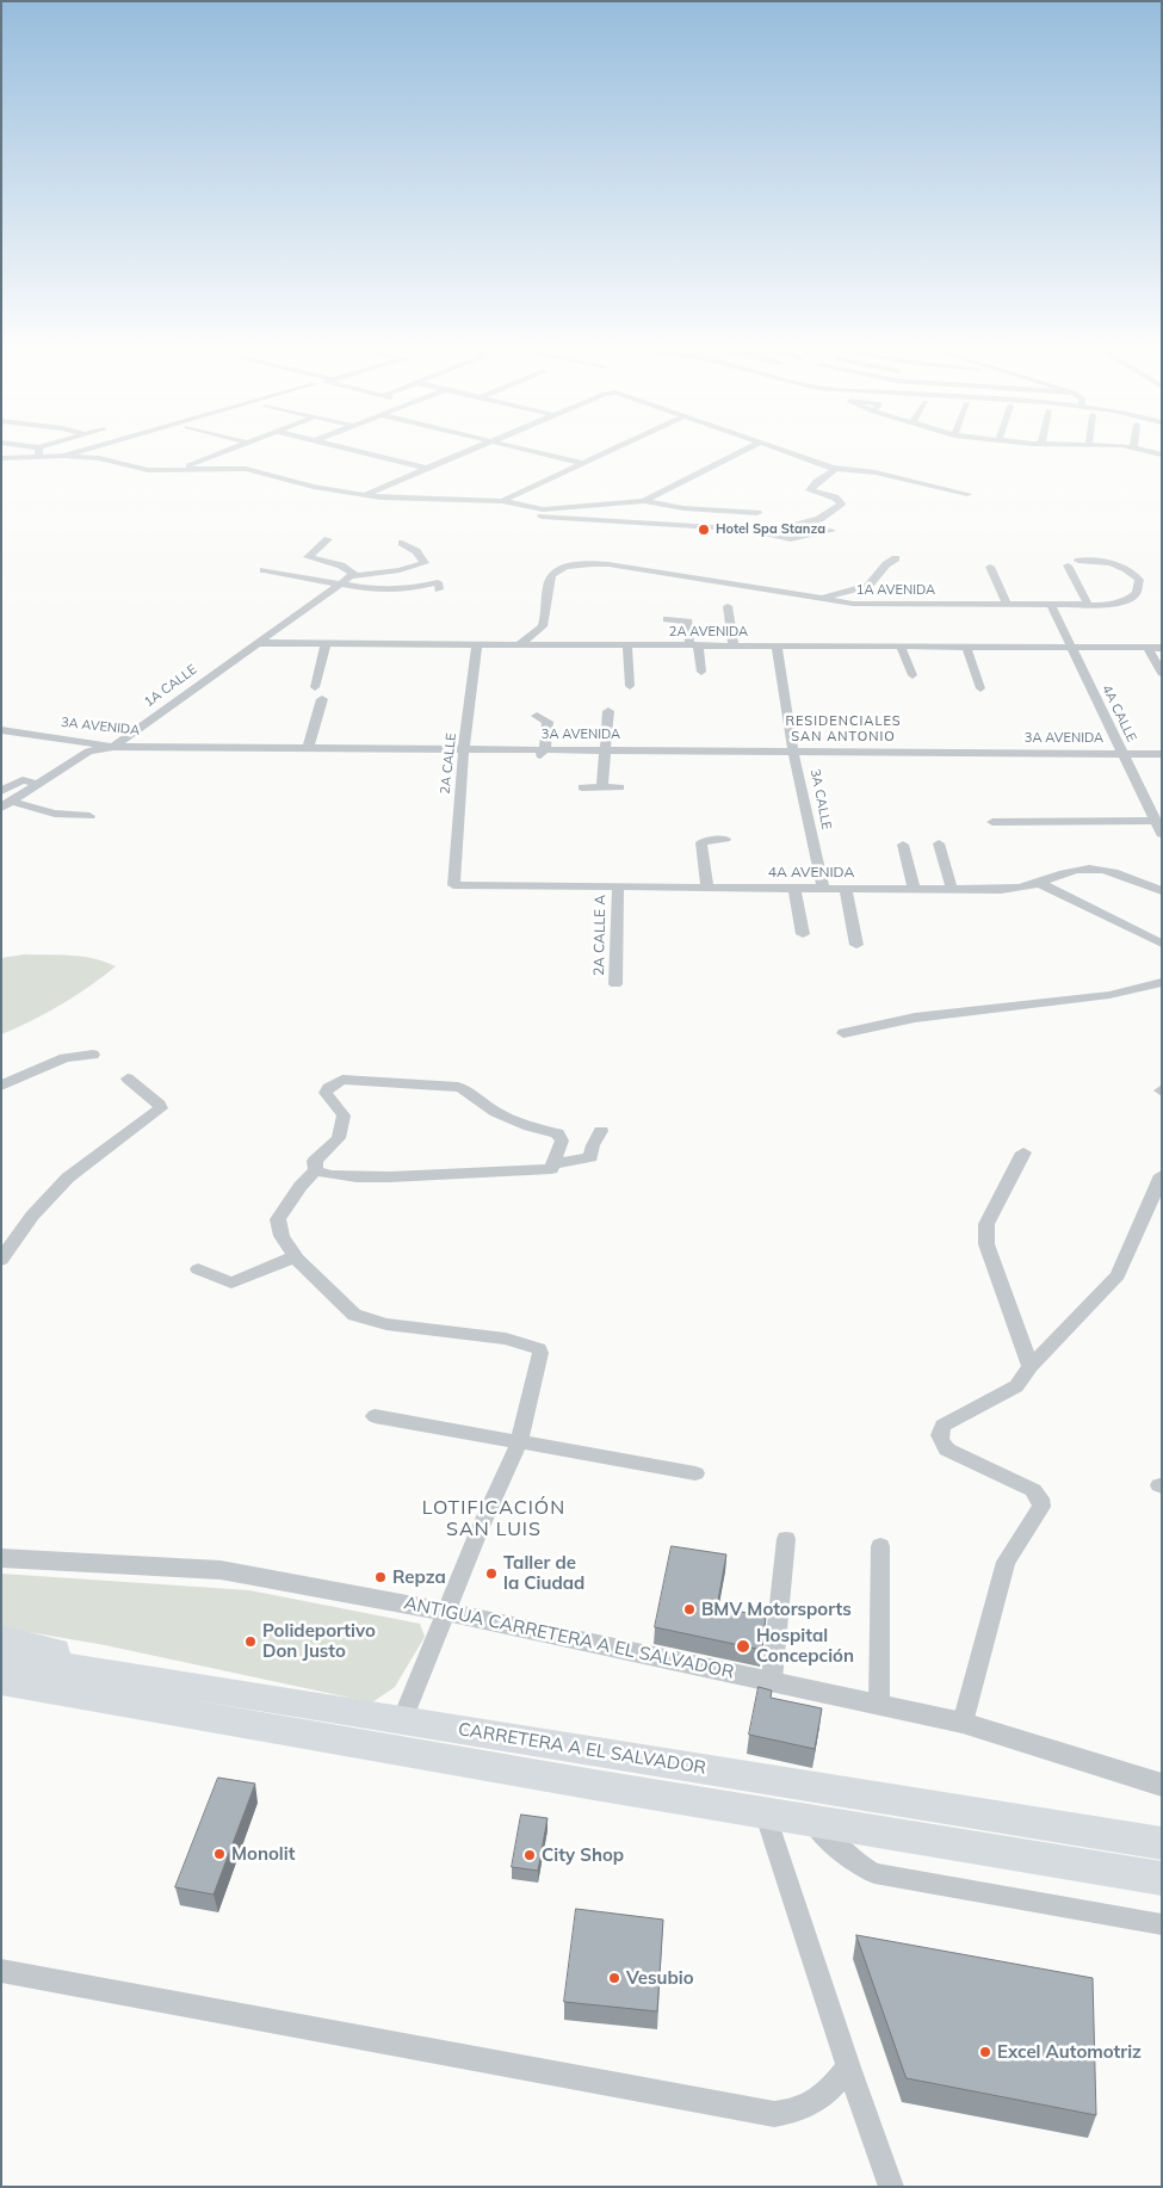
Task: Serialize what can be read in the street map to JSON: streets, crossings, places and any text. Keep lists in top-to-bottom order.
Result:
{
  "streets": {
    "highway": ["CARRETERA A EL SALVADOR"],
    "street": [
      "1A AVENIDA",
      "2A AVENIDA",
      "1A CALLE",
      "4A CALLE",
      "3A AVENIDA",
      "2A CALLE",
      "3A CALLE",
      "4A AVENIDA",
      "2A CALLE A",
      "ANTIGUA CARRETERA A EL SALVADOR"
    ]
  },
  "crossings": [
    ["1A AVENIDA", "2A AVENIDA"],
    ["1A AVENIDA", "4A CALLE"],
    ["2A AVENIDA", "1A CALLE"],
    ["2A AVENIDA", "4A CALLE"],
    ["2A AVENIDA", "2A CALLE"],
    ["2A AVENIDA", "3A CALLE"],
    ["1A CALLE", "3A AVENIDA"],
    ["4A CALLE", "3A AVENIDA"],
    ["3A AVENIDA", "2A CALLE"],
    ["3A AVENIDA", "3A CALLE"],
    ["2A CALLE", "4A AVENIDA"],
    ["3A CALLE", "4A AVENIDA"],
    ["4A AVENIDA", "2A CALLE A"]
  ],
  "districts": ["RESIDENCIALES SAN ANTONIO", "LOTIFICACIÓN SAN LUIS"],
  "places": [
    "Hotel Spa Stanza",
    "Taller de la Ciudad",
    "Repza",
    "BMV Motorsports",
    "Polideportivo Don Justo",
    "Hospital Concepción",
    "Monolit",
    "City Shop",
    "Vesubio",
    "Excel Automotriz"
  ]
}
